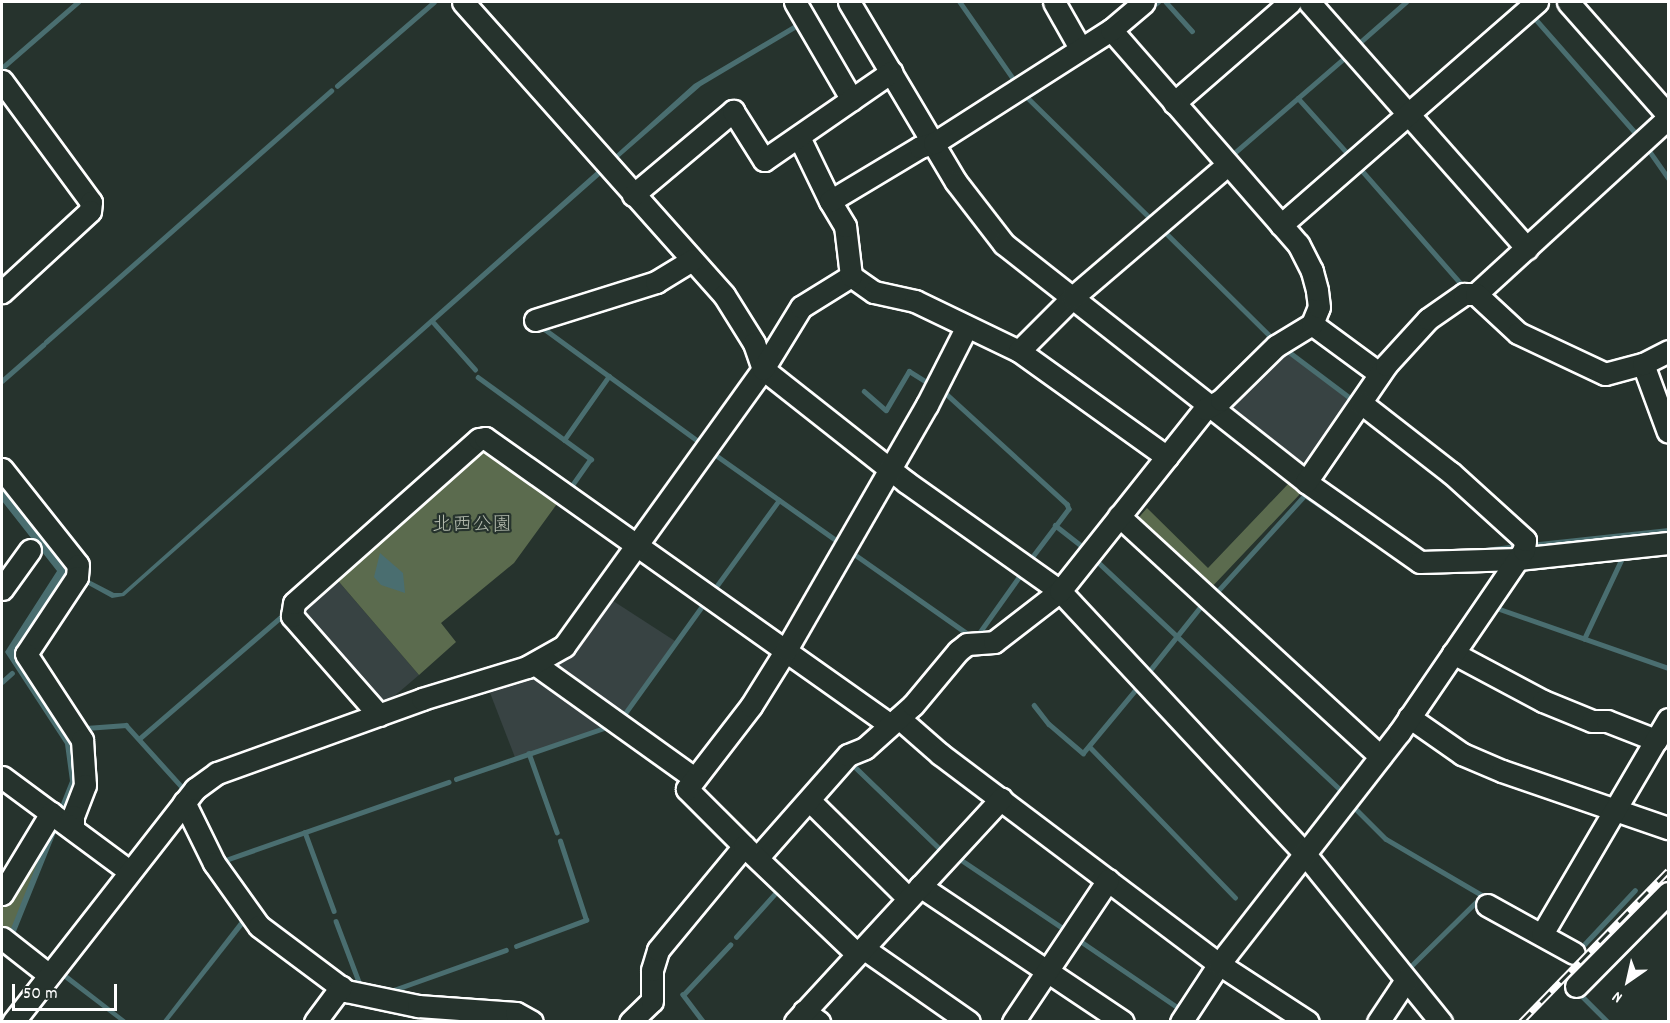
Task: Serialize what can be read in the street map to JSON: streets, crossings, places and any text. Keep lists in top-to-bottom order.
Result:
{
  "parks": ["北西公園"],
  "scale_bar": "50 m",
  "north": "bottom left"
}
